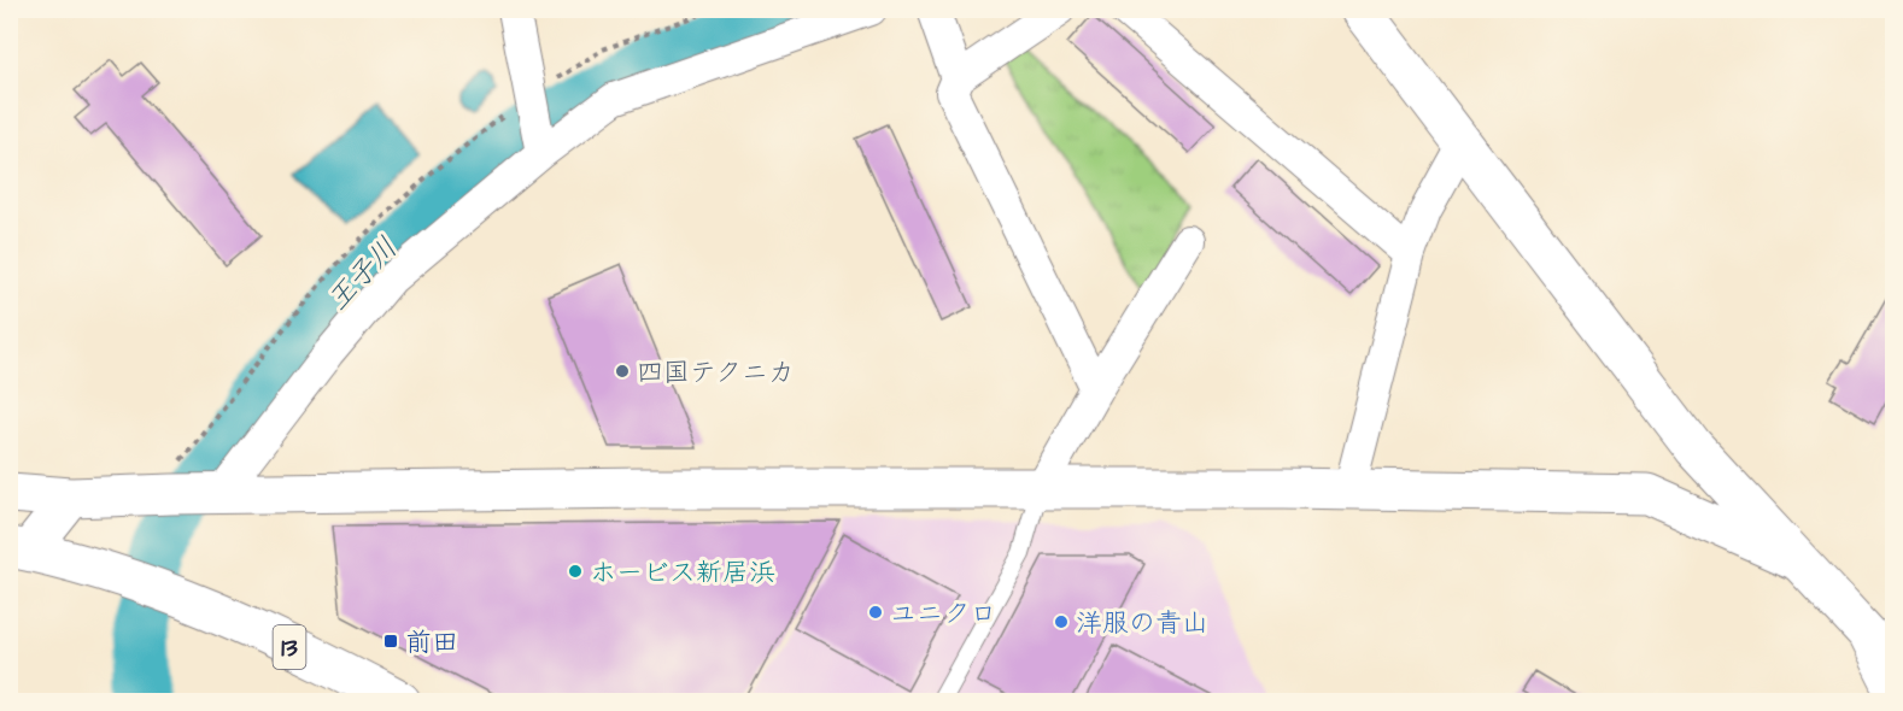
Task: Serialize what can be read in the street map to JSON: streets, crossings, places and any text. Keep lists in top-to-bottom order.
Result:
{
  "streets": {
    "street": ["13"]
  },
  "water": ["王子川"],
  "places": {
    "other": [
      "四国テクニカ",
      "ホービス新居浜",
      "ユニクロ",
      "洋服の青山"
    ],
    "transit": ["前田"]
  }
}
